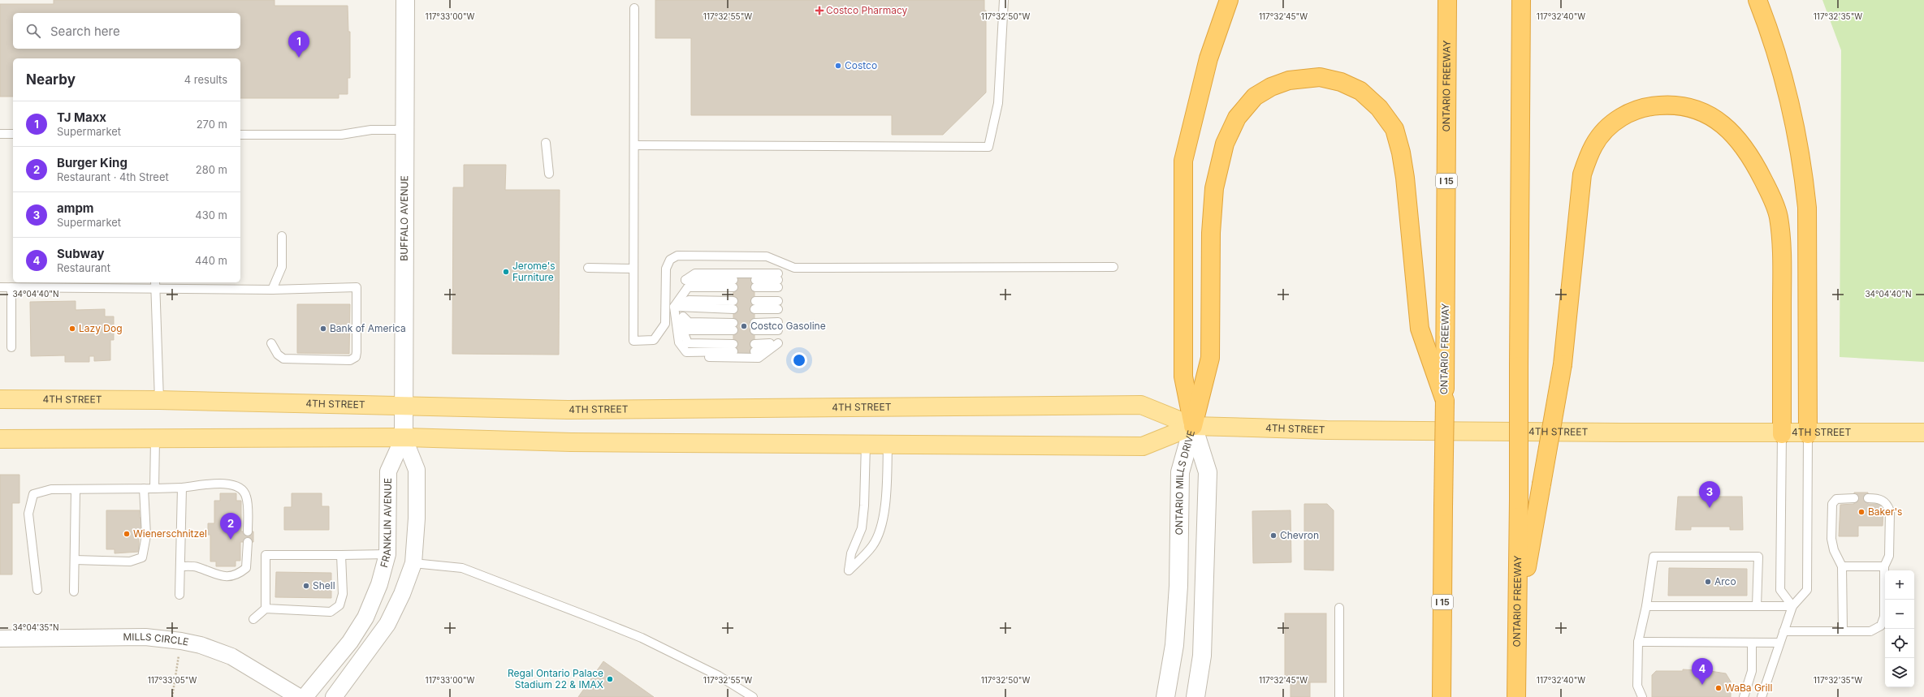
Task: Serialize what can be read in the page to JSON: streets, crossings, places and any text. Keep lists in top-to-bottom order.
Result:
{
  "streets": {
    "highway": ["ONTARIO FREEWAY", "I 15"],
    "main road": ["4TH STREET"],
    "street": [
      "BUFFALO AVENUE",
      "ONTARIO MILLS DRIVE",
      "FRANKLIN AVENUE",
      "MILLS CIRCLE"
    ]
  },
  "crossings": [
    ["BUFFALO AVENUE", "4TH STREET"],
    ["BUFFALO AVENUE", "FRANKLIN AVENUE"],
    ["4TH STREET", "ONTARIO MILLS DRIVE"],
    ["4TH STREET", "FRANKLIN AVENUE"]
  ],
  "places": {
    "health": ["Costco Pharmacy"],
    "other": [
      "Costco",
      "Jerome's Furniture",
      "Costco Gasoline",
      "Lazy Dog",
      "Bank of America",
      "Baker's",
      "Wienerschnitzel",
      "Chevron",
      "Arco",
      "Shell",
      "Regal Ontario Palace Stadium 22 & IMAX",
      "WaBa Grill"
    ]
  },
  "page": {
    "search": "Search here",
    "pins": [
      "1",
      "3",
      "2",
      "4"
    ],
    "heading": ["Nearby", "4 results"],
    "list": [
      {
        "mark": "1",
        "name": "TJ Maxx",
        "note": "Supermarket",
        "value": "270 m"
      },
      {
        "mark": "2",
        "name": "Burger King",
        "note": "Restaurant · 4th Street",
        "value": "280 m"
      },
      {
        "mark": "3",
        "name": "ampm",
        "note": "Supermarket",
        "value": "430 m"
      },
      {
        "mark": "4",
        "name": "Subway",
        "note": "Restaurant",
        "value": "440 m"
      }
    ],
    "map_buttons": ["+", "−"]
  },
  "coordinates": [
    "117°33'00\"W",
    "117°32'55\"W",
    "117°32'50\"W",
    "117°32'45\"W",
    "117°32'40\"W",
    "117°32'35\"W",
    "34°04'40\"N",
    "34°04'35\"N",
    "117°33'05\"W"
  ]
}
